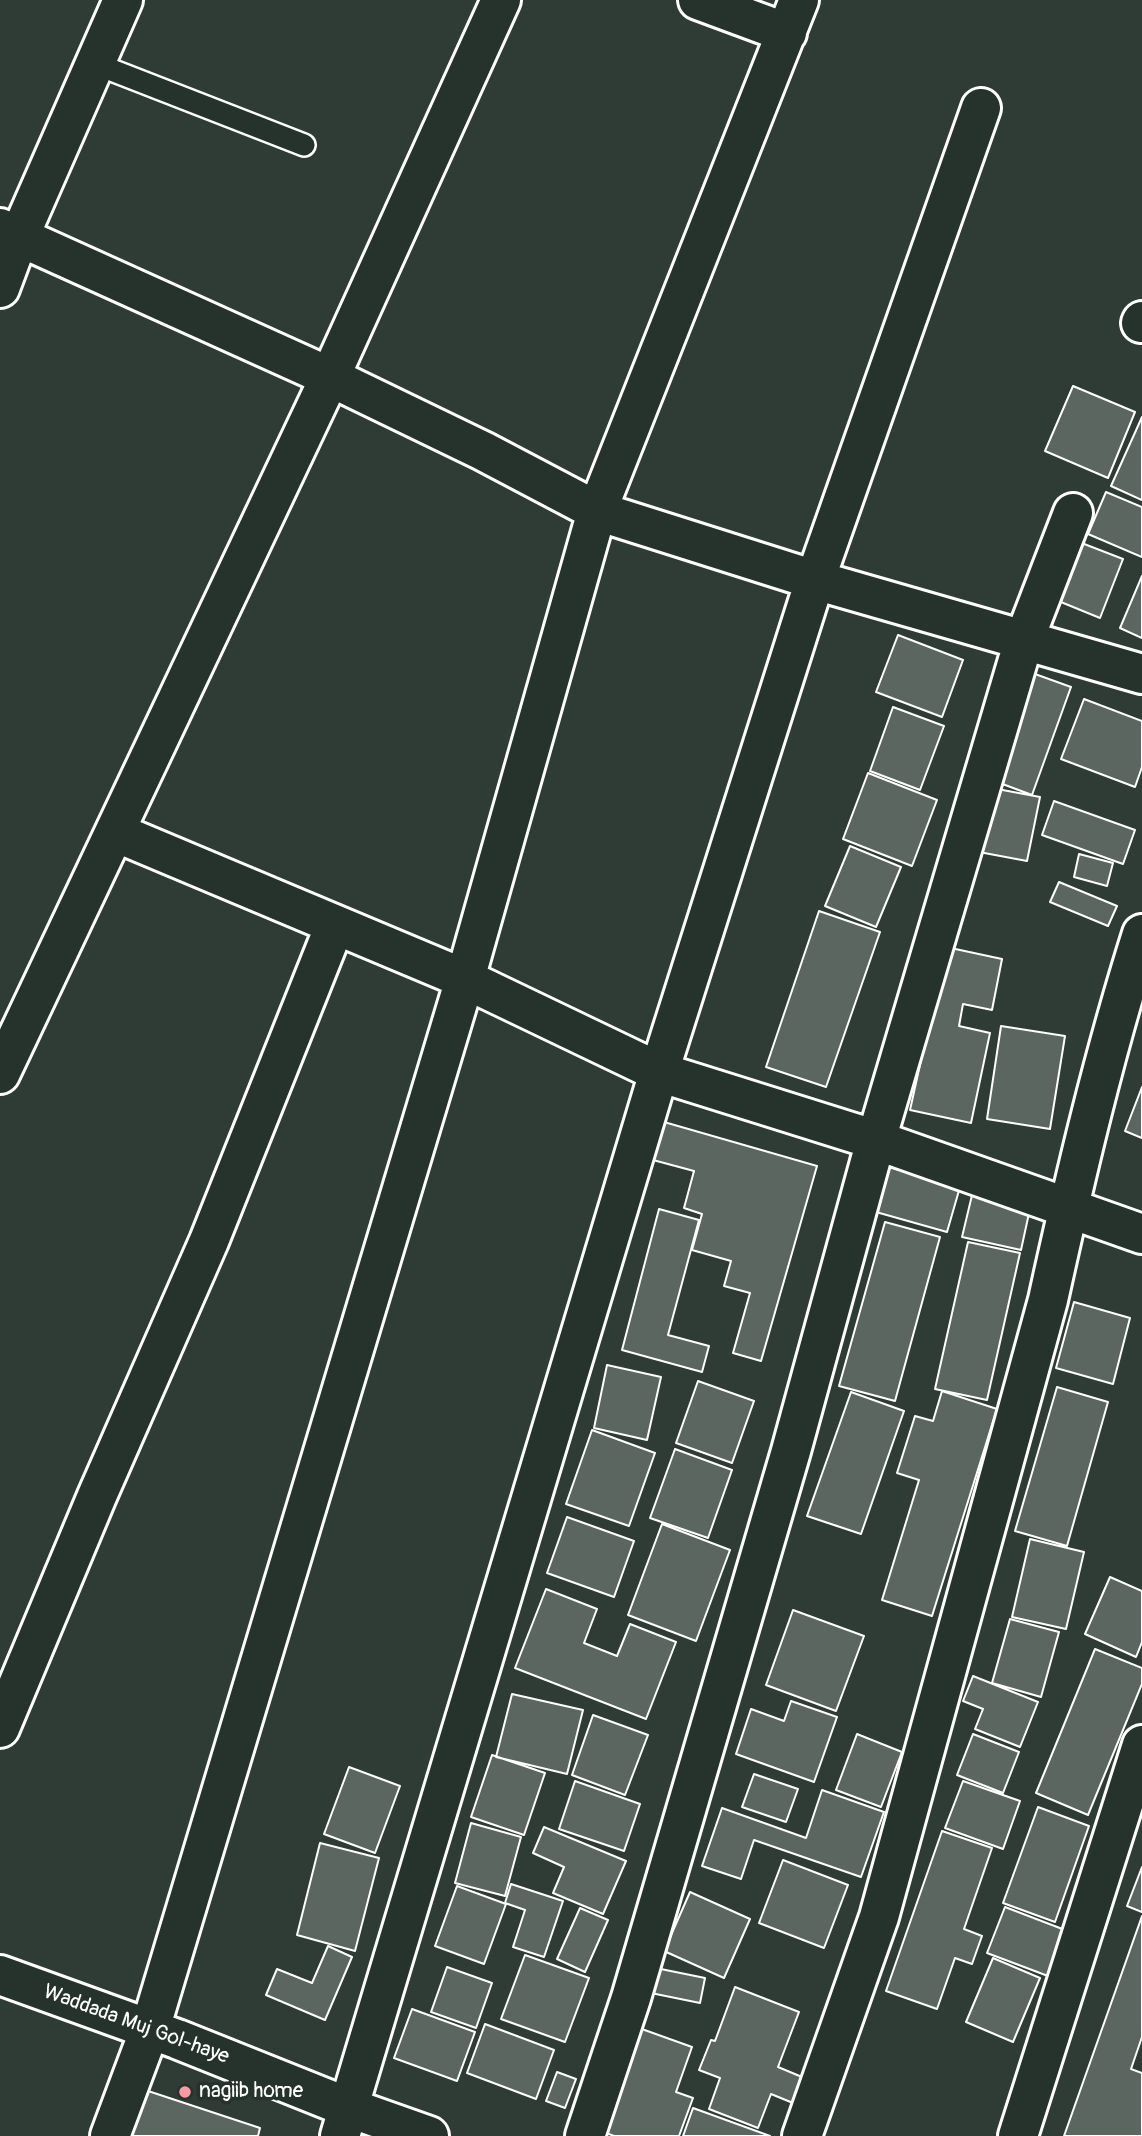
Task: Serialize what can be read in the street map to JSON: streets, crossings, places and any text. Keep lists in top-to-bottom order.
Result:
{
  "streets": {
    "street": ["Waddada Muj Gol-haye"]
  },
  "places": ["nagiib home"]
}
